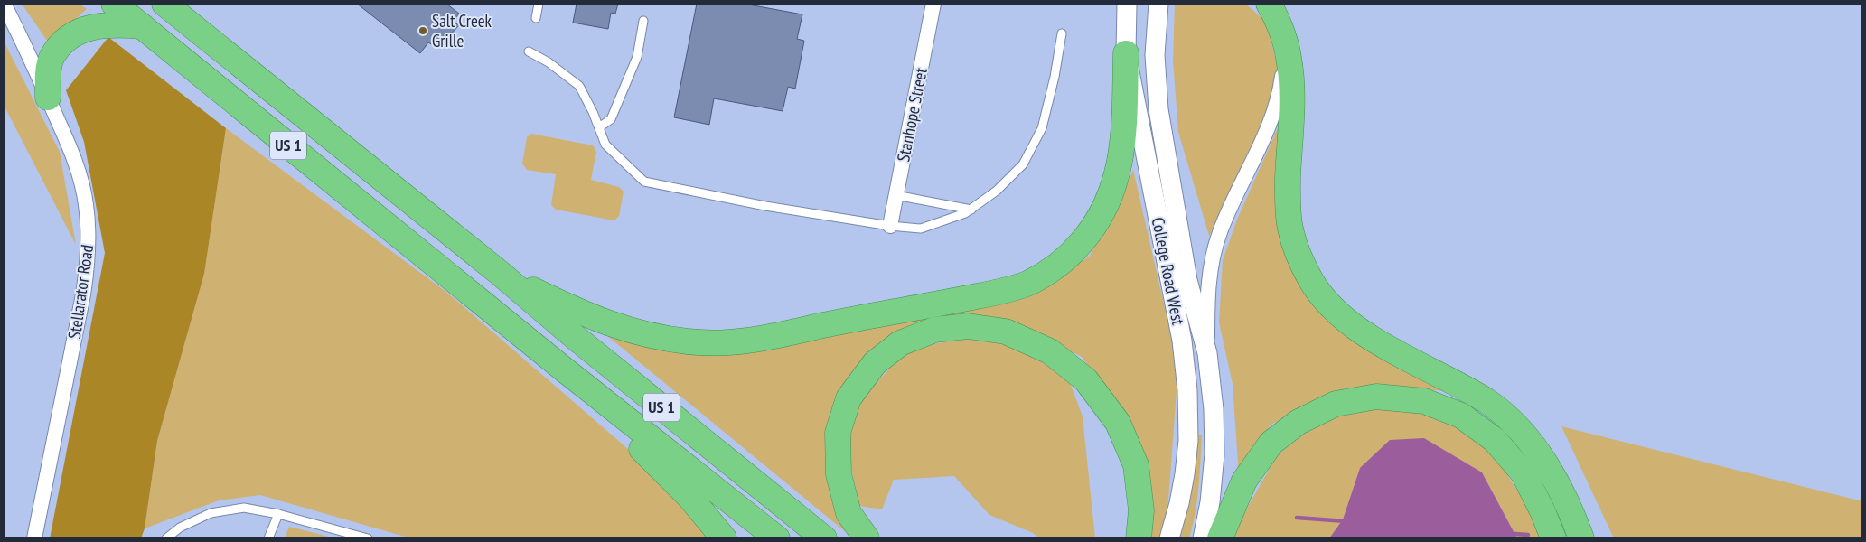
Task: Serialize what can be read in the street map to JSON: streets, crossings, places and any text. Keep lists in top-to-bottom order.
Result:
{
  "streets": {
    "highway": ["US 1"],
    "street": ["Stanhope Street", "College Road West", "Stellarator Road"]
  },
  "places": ["Salt Creek Grille"]
}
